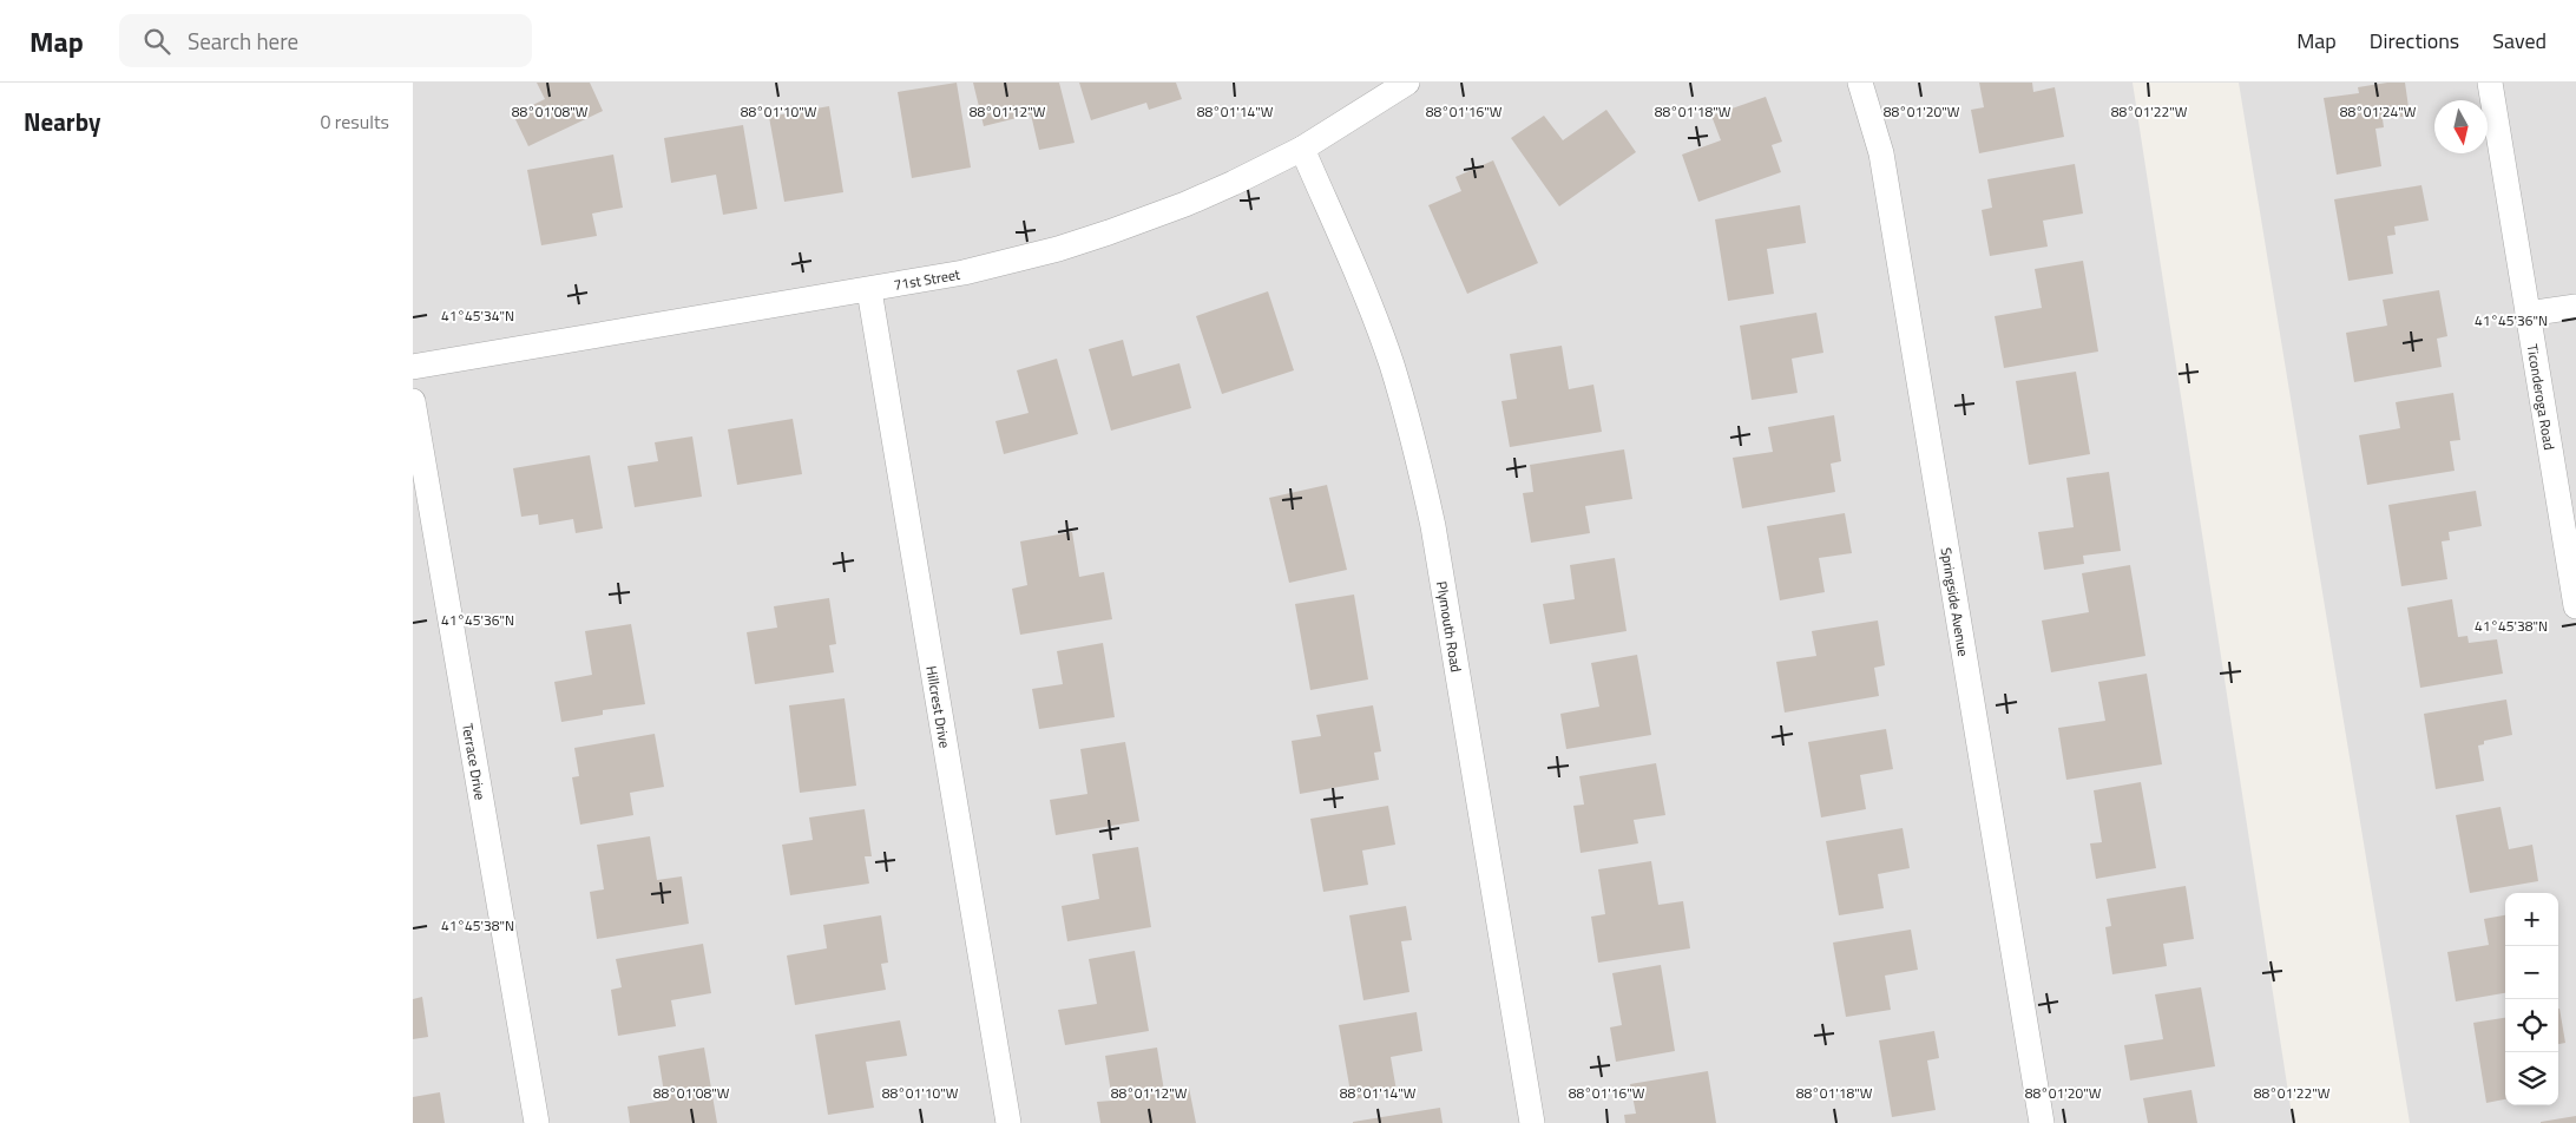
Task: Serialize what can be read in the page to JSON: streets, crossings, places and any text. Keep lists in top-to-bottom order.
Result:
{
  "streets": {
    "street": [
      "71st Street",
      "Ticonderoga Road",
      "Springside Avenue",
      "Plymouth Road",
      "Hillcrest Drive",
      "Terrace Drive"
    ]
  },
  "crossings": [
    ["71st Street", "Plymouth Road"],
    ["71st Street", "Hillcrest Drive"]
  ],
  "north": "bottom",
  "page": {
    "header": "Map",
    "search": "Search here",
    "nav": ["Map", "Directions", "Saved"],
    "heading": ["Nearby", "0 results"],
    "map_buttons": ["+", "−"]
  },
  "coordinates": [
    "88°01'08\"W",
    "88°01'10\"W",
    "88°01'12\"W",
    "88°01'14\"W",
    "88°01'16\"W",
    "88°01'18\"W",
    "88°01'20\"W",
    "88°01'22\"W",
    "88°01'24\"W",
    "41°45'34\"N",
    "41°45'36\"N",
    "41°45'38\"N"
  ]
}
